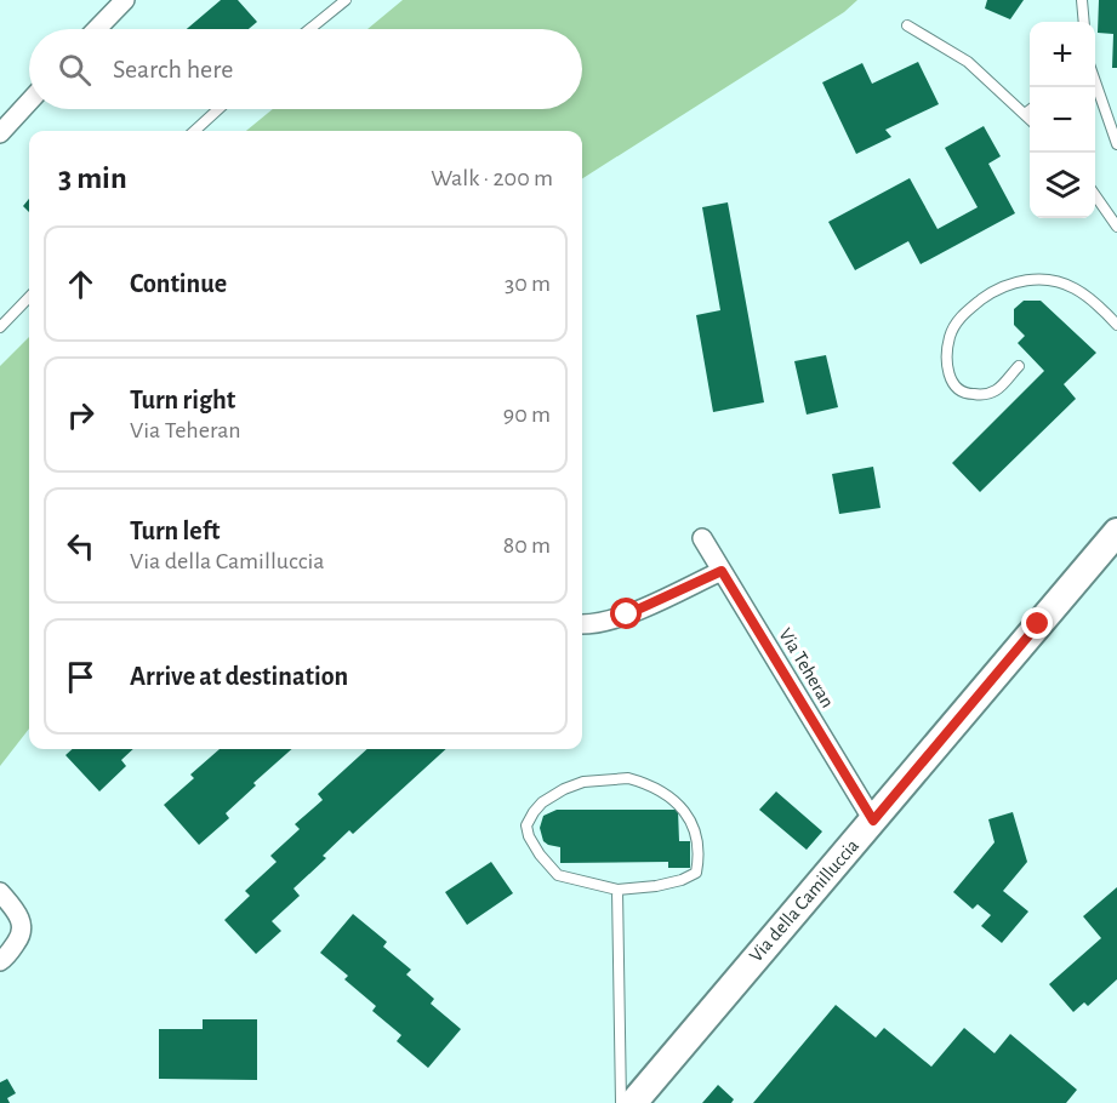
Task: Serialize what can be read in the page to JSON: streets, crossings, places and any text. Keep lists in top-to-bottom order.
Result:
{
  "streets": {
    "main road": ["Via della Camilluccia"],
    "street": ["Via Teheran"]
  },
  "crossings": [
    ["Via Teheran", "Via della Camilluccia"]
  ],
  "page": {
    "map_buttons": ["+", "−"],
    "search": "Search here",
    "heading": ["3 min", "Walk · 200 m"],
    "list": [
      ["Continue", "30 m"],
      ["Turn right", "Via Teheran", "90 m"],
      ["Turn left", "Via della Camilluccia", "80 m"],
      "Arrive at destination"
    ]
  }
}
